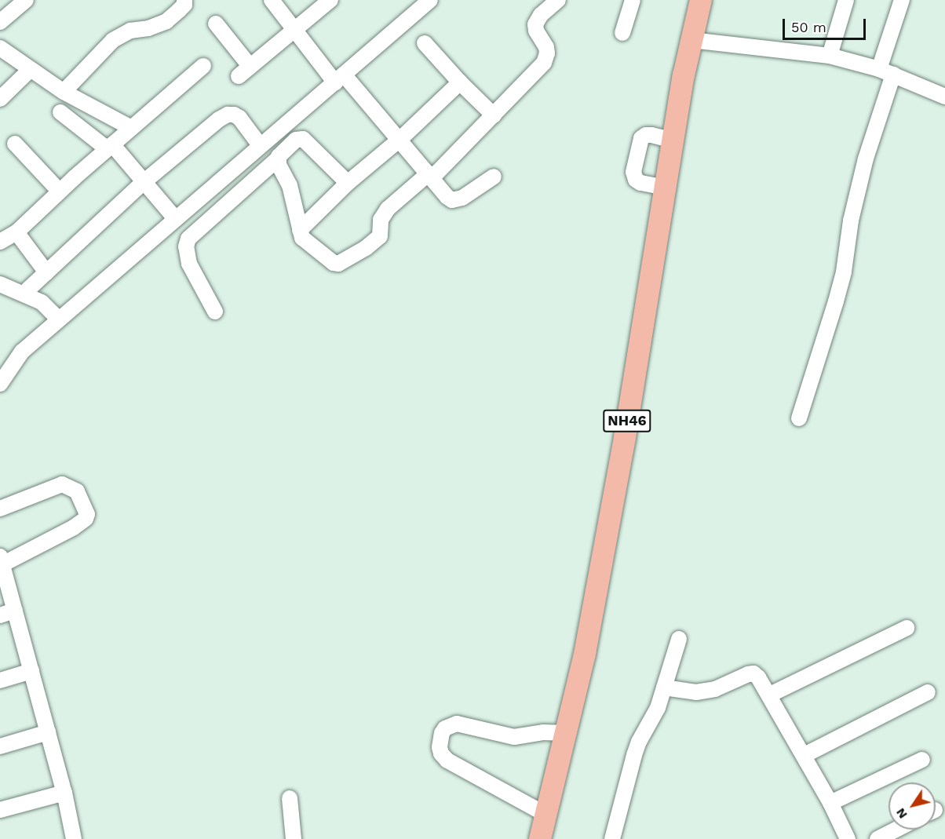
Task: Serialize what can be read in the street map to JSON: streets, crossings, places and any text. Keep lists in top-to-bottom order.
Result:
{
  "streets": {
    "highway": ["NH46"]
  },
  "scale_bar": "50 m",
  "north": "bottom left"
}
